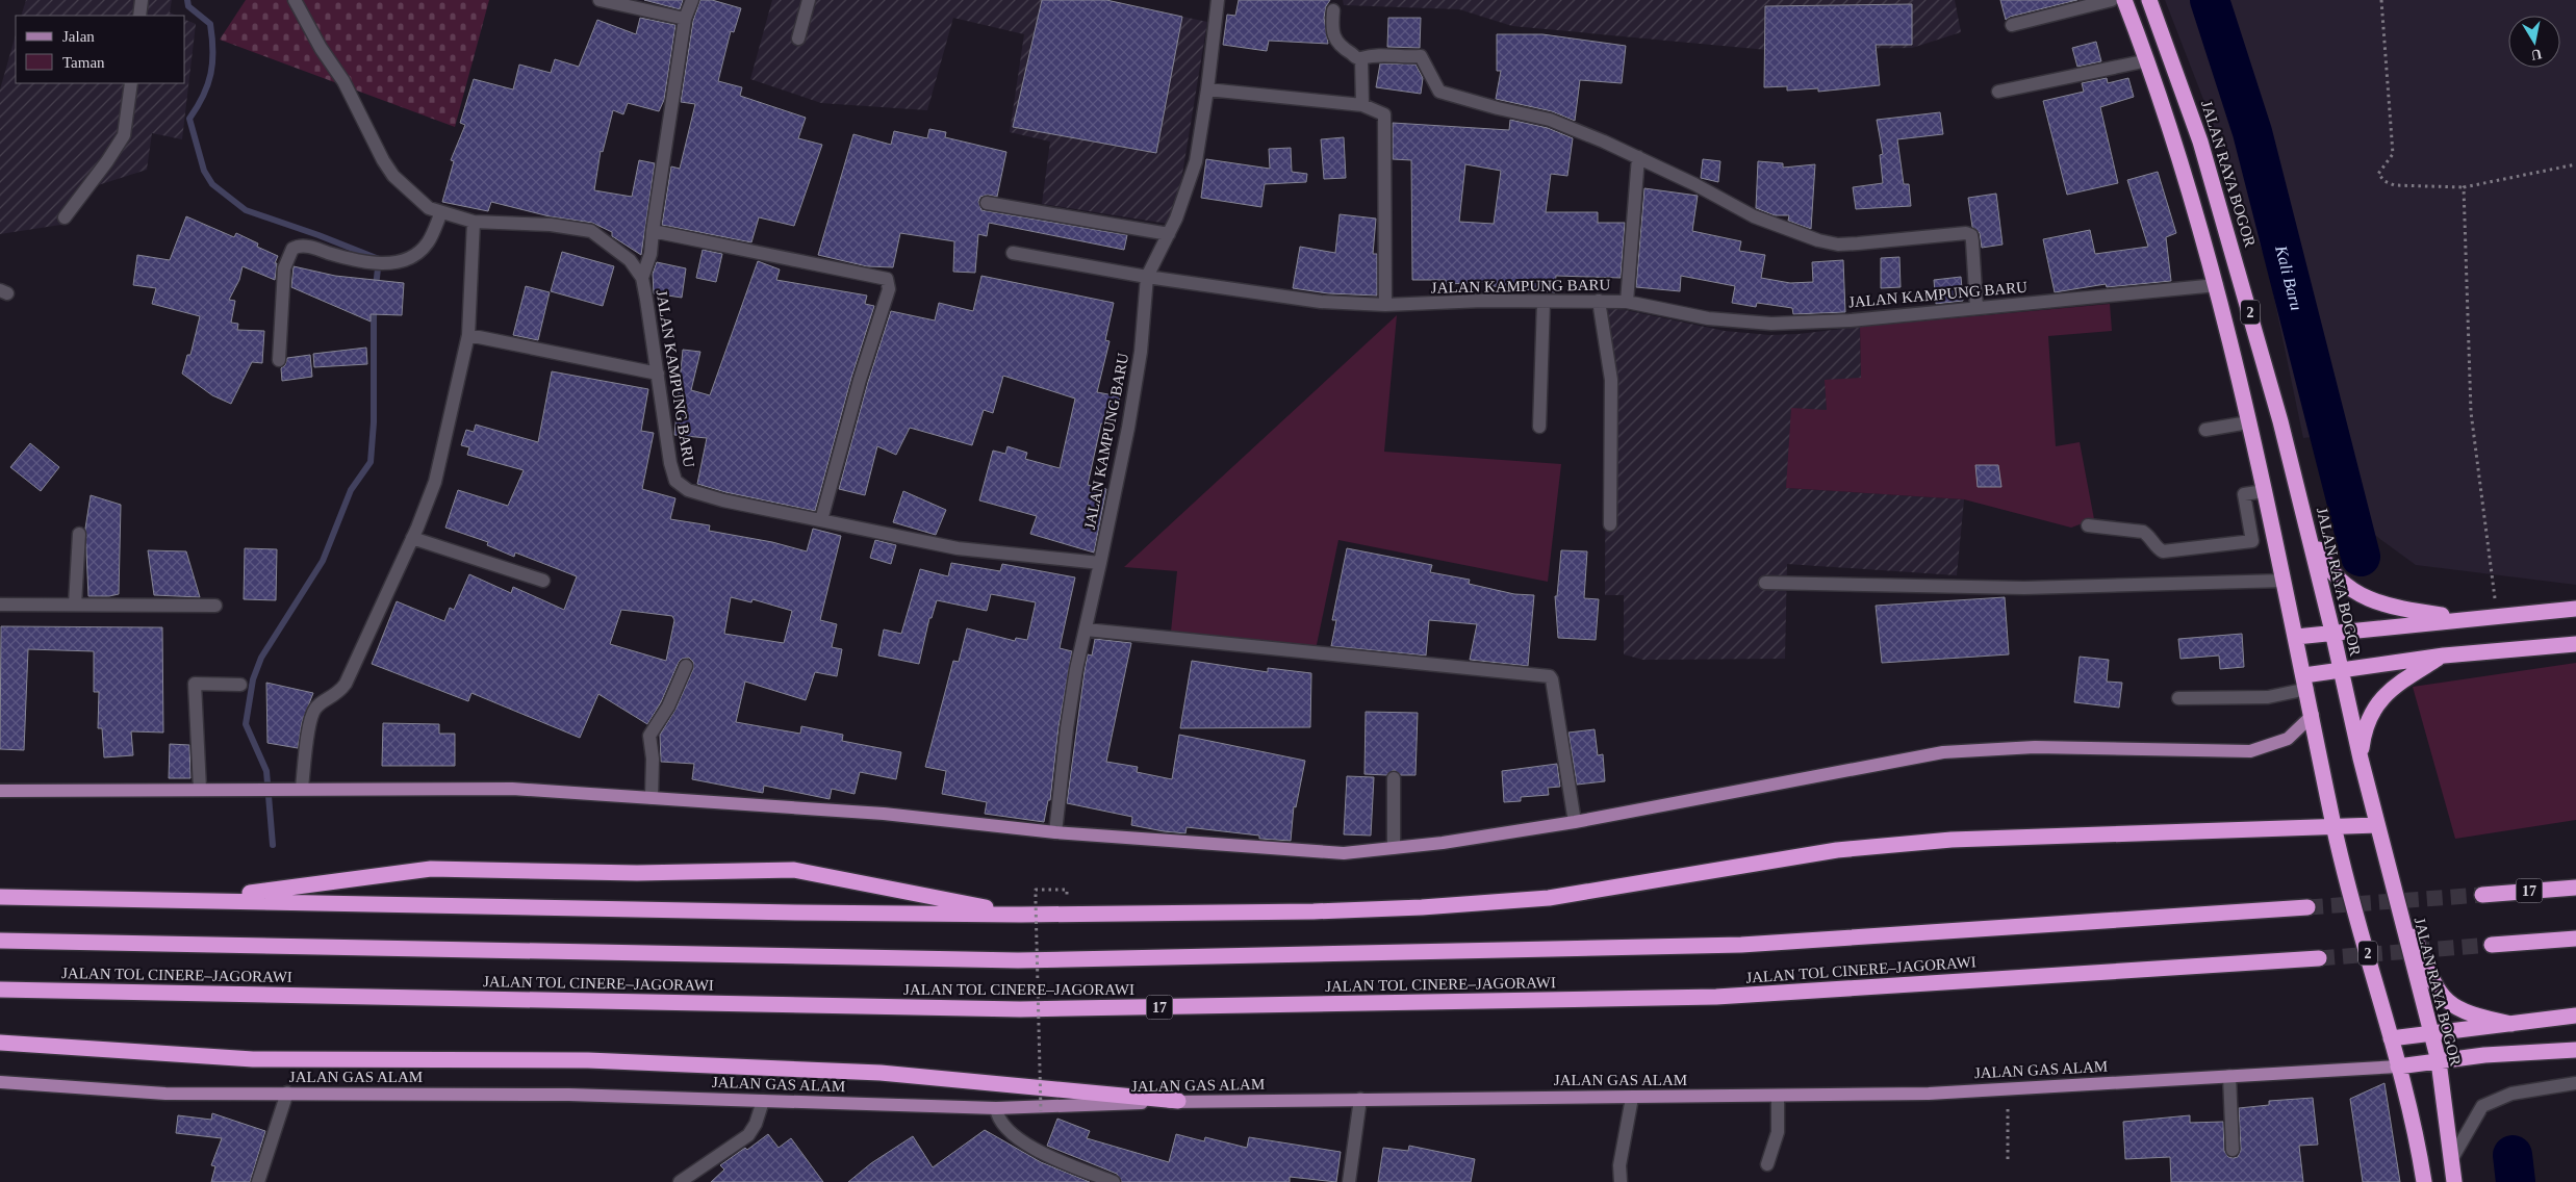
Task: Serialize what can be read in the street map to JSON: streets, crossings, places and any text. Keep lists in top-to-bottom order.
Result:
{
  "streets": {
    "highway": [
      "JALAN RAYA BOGOR",
      "2",
      "17",
      "JALAN TOL CINERE–JAGORAWI"
    ],
    "main road": ["JALAN GAS ALAM"],
    "street": ["JALAN KAMPUNG BARU"]
  },
  "crossings": [
    ["JALAN KAMPUNG BARU", "2"]
  ],
  "water": ["Kali Baru"],
  "legend": ["Jalan", "Taman"],
  "north": "bottom"
}
